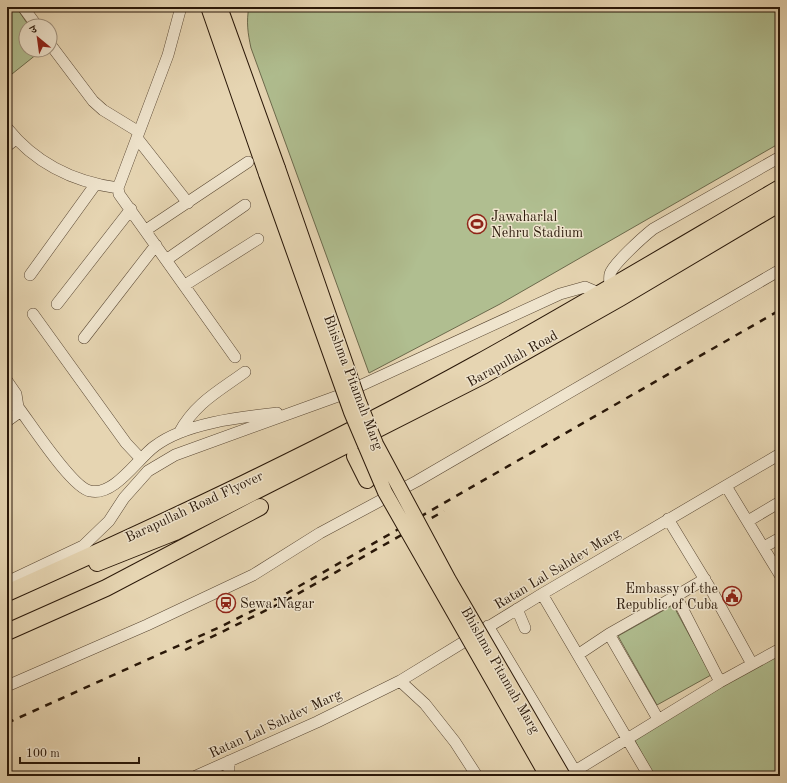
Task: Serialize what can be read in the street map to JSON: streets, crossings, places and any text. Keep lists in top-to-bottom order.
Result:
{
  "streets": {
    "highway": ["Barapullah Road", "Barapullah Road Flyover"],
    "main road": ["Bhishma Pitamah Marg"],
    "street": ["Ratan Lal Sahdev Marg"]
  },
  "crossings": [
    ["Barapullah Road", "Barapullah Road Flyover"]
  ],
  "places": {
    "sports": ["Jawaharlal Nehru Stadium"],
    "public building": ["Embassy of the Republic of Cuba"],
    "station": ["Sewa Nagar"]
  },
  "scale_bar": "100 m",
  "north": "top left"
}
